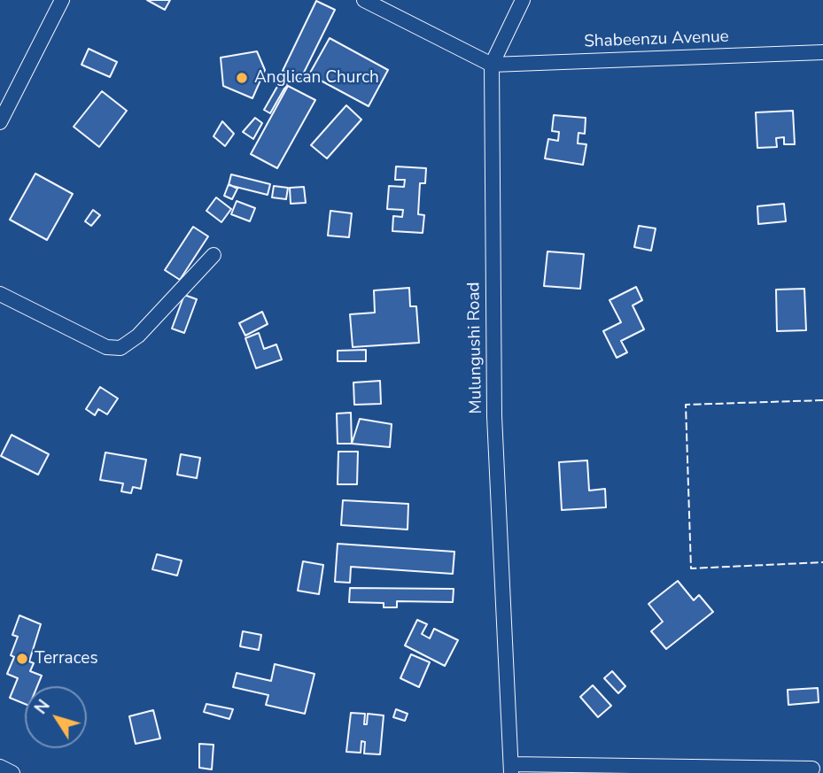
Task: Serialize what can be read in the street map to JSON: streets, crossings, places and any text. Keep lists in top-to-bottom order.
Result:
{
  "streets": {
    "street": ["Shabeenzu Avenue", "Mulungushi Road"]
  },
  "crossings": [
    ["Shabeenzu Avenue", "Mulungushi Road"]
  ],
  "places": ["Anglican Church", "Terraces"],
  "north": "top left"
}
